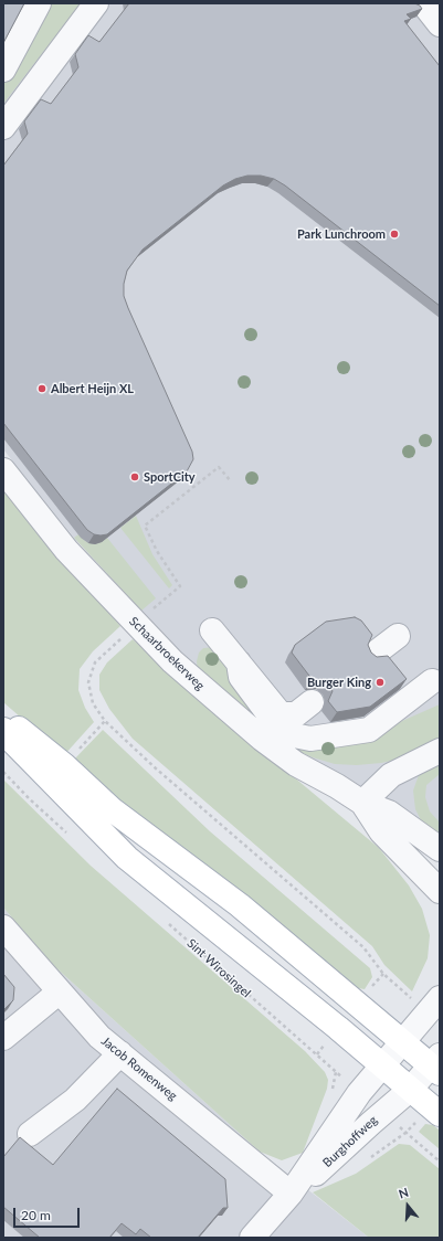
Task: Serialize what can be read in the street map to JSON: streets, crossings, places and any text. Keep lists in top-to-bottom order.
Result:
{
  "streets": {
    "street": ["Schaarbroekerweg", "Jacob Romenweg", "Burghoffweg"],
    "path": ["Sint Wirosingel"]
  },
  "crossings": [
    ["Sint Wirosingel", "Burghoffweg"],
    ["Jacob Romenweg", "Burghoffweg"]
  ],
  "places": [
    "Park Lunchroom",
    "Albert Heijn XL",
    "SportCity",
    "Burger King"
  ],
  "scale_bar": "20 m",
  "north": "top"
}
